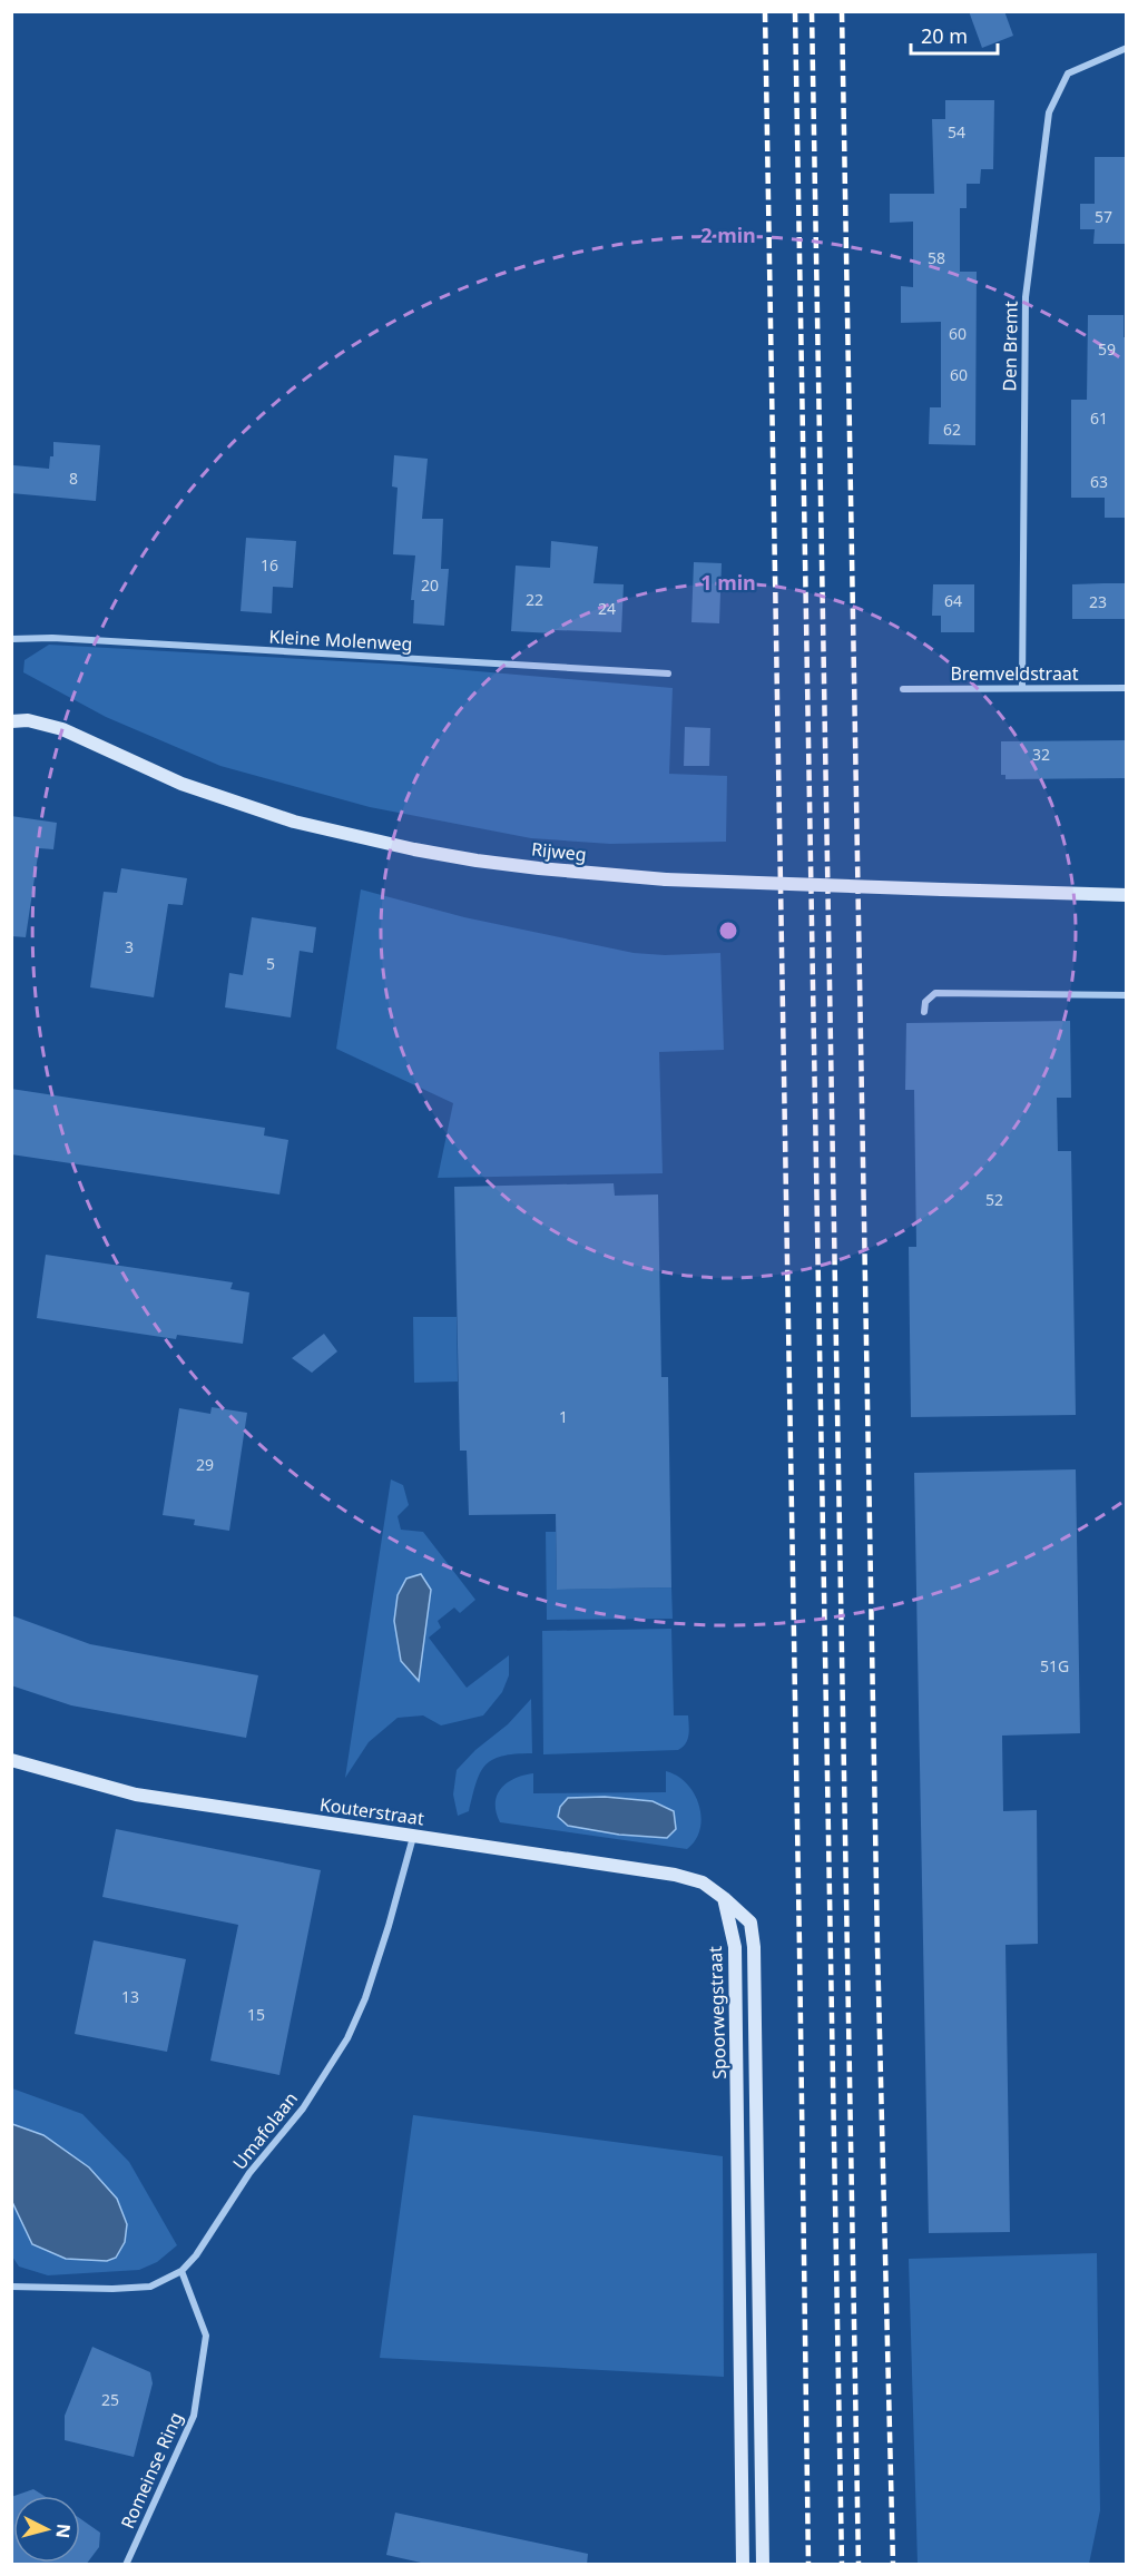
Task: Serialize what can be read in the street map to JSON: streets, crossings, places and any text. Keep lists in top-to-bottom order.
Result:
{
  "streets": {
    "street": [
      "Den Bremt",
      "Kleine Molenweg",
      "Bremveldstraat",
      "Rijweg",
      "Kouterstraat",
      "Spoorwegstraat",
      "Umafolaan",
      "Romeinse Ring"
    ]
  },
  "crossings": [
    ["Den Bremt", "Bremveldstraat"],
    ["Kouterstraat", "Spoorwegstraat"],
    ["Kouterstraat", "Umafolaan"],
    ["Umafolaan", "Romeinse Ring"]
  ],
  "house_numbers": [
    "54",
    "57",
    "58",
    "60",
    "59",
    "60",
    "61",
    "62",
    "8",
    "63",
    "16",
    "20",
    "22",
    "64",
    "23",
    "24",
    "32",
    "3",
    "5",
    "52",
    "1",
    "29",
    "51G",
    "13",
    "15",
    "25"
  ],
  "scale_bar": "20 m",
  "north": "right",
  "rings": ["2 min", "1 min"]
}
